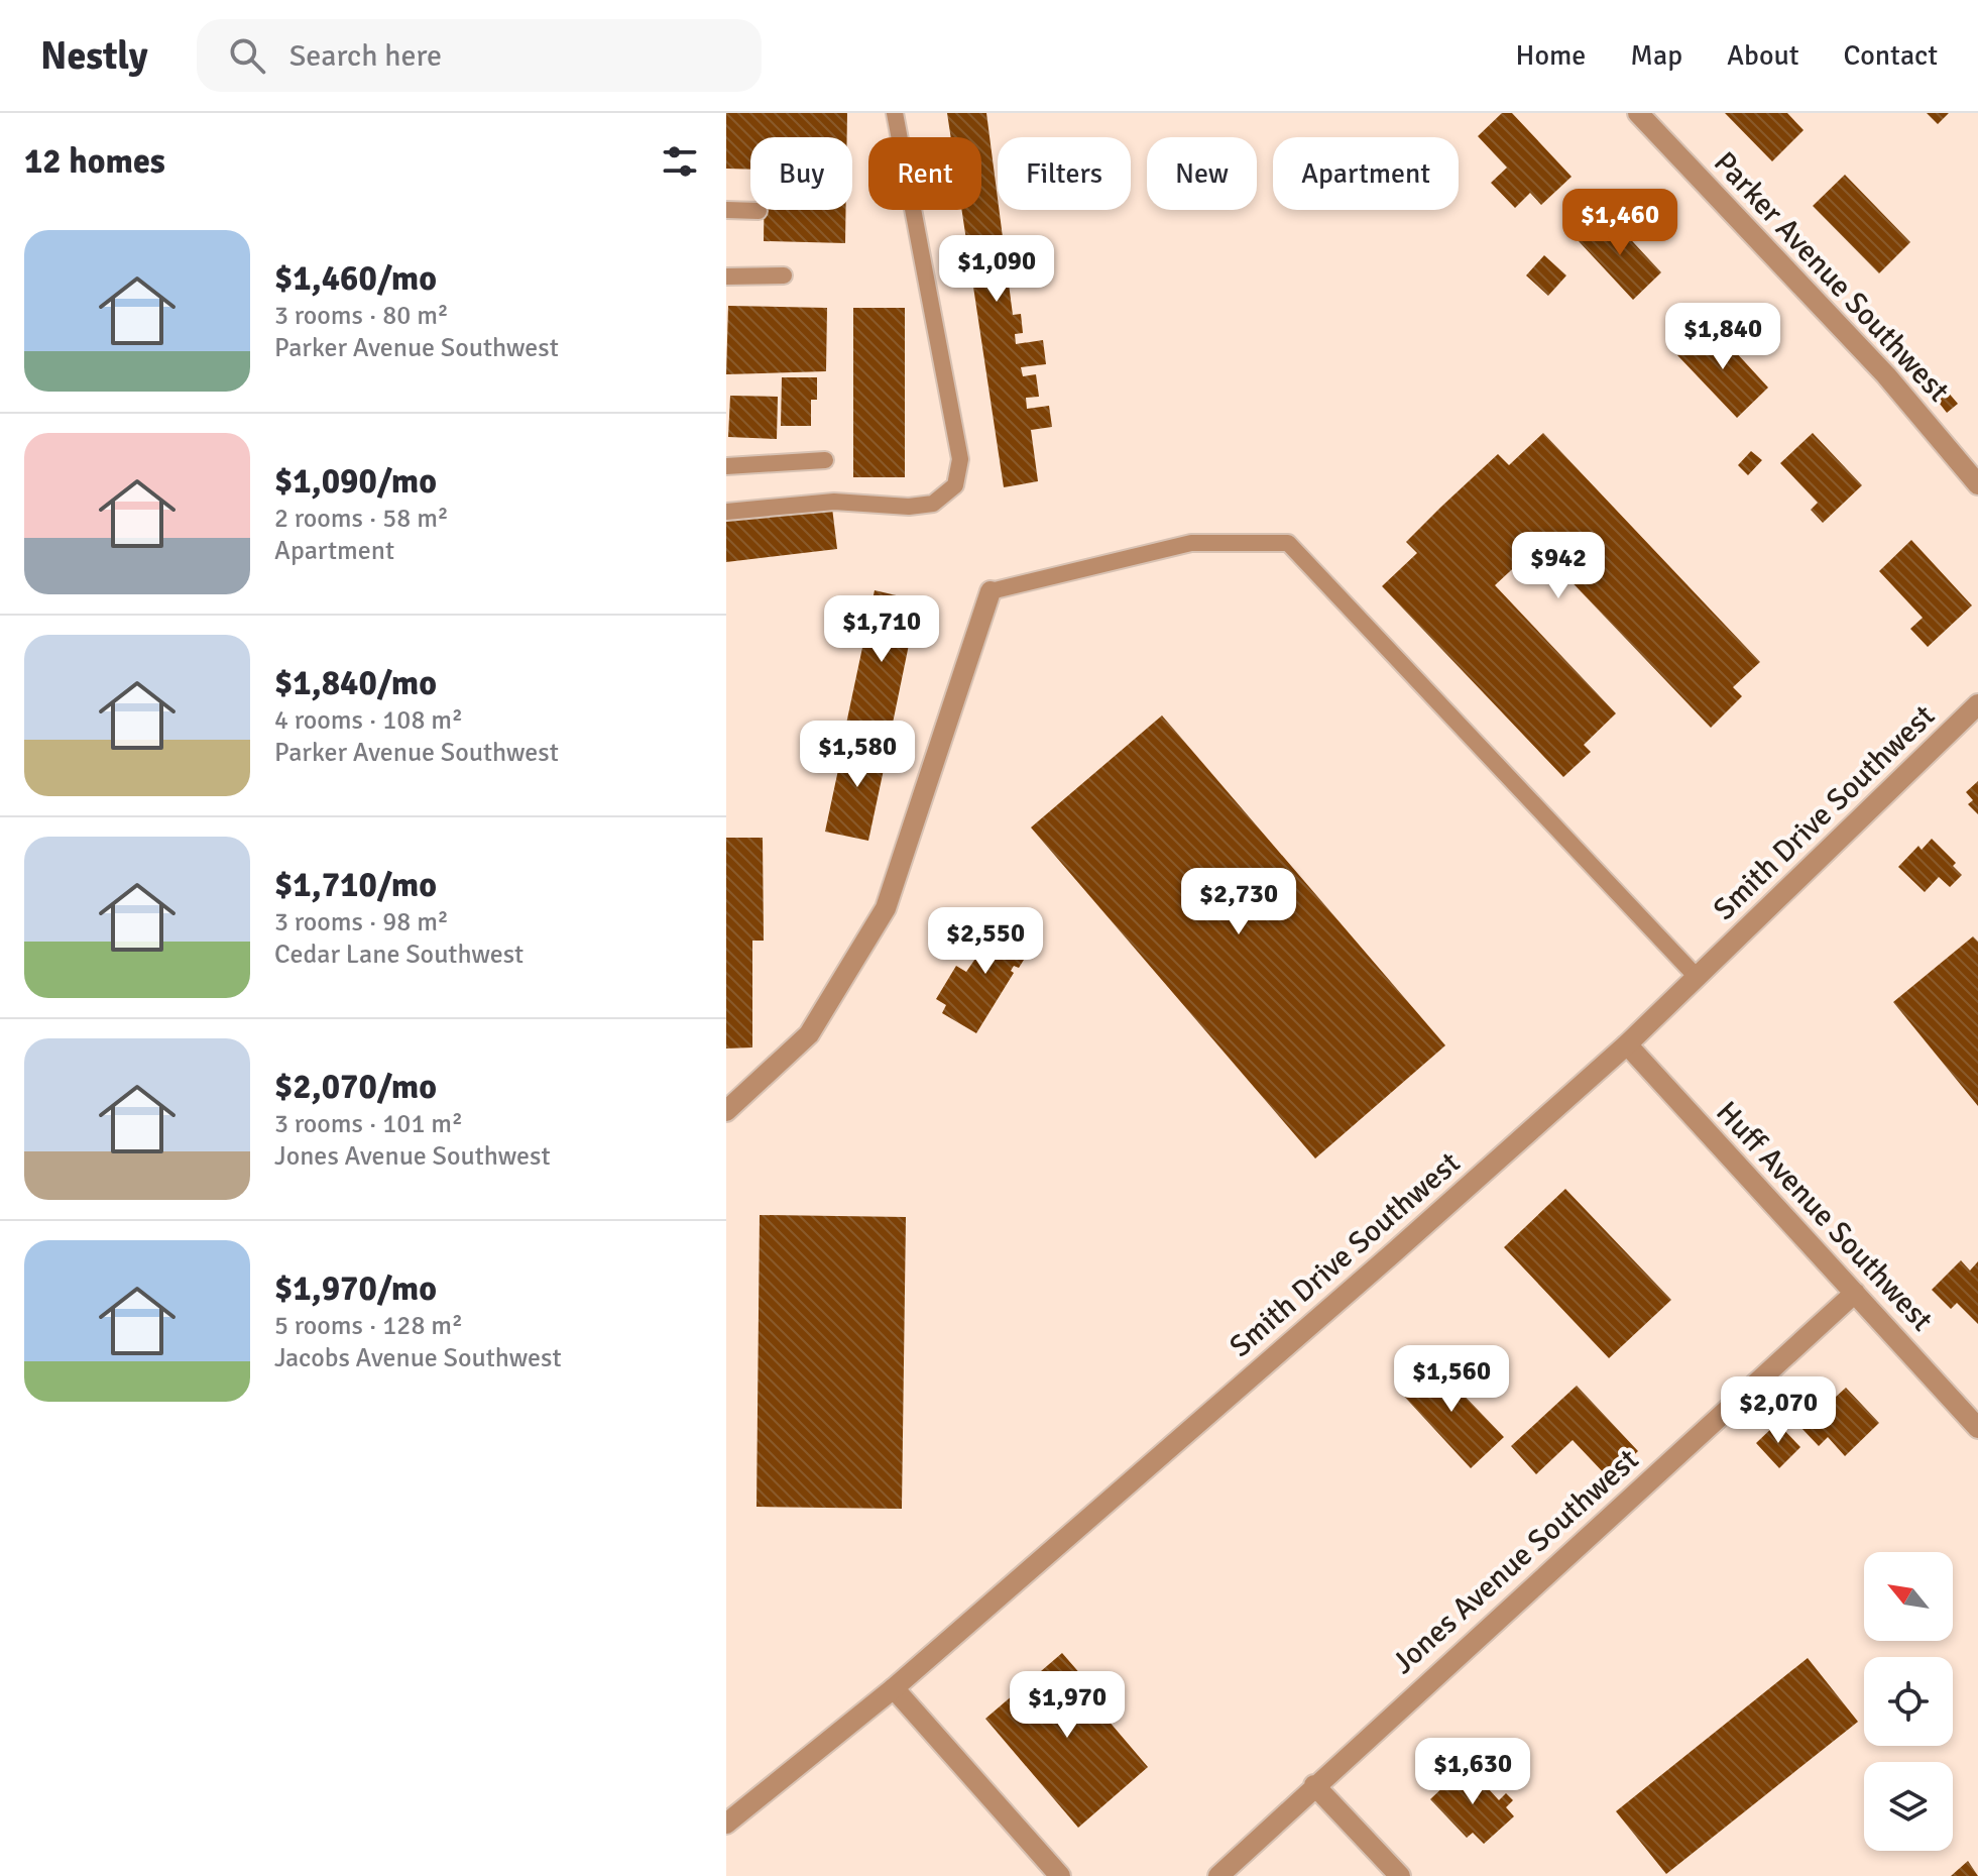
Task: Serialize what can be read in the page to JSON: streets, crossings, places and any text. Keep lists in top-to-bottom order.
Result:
{
  "streets": {
    "street": [
      "Parker Avenue Southwest",
      "Smith Drive Southwest",
      "Huff Avenue Southwest",
      "Jones Avenue Southwest"
    ]
  },
  "crossings": [
    ["Smith Drive Southwest", "Huff Avenue Southwest"],
    ["Huff Avenue Southwest", "Jones Avenue Southwest"]
  ],
  "north": "top left",
  "page": {
    "header": "Nestly",
    "search": "Search here",
    "nav": [
      "Home",
      "Map",
      "About",
      "Contact"
    ],
    "heading": "12 homes",
    "chip": [
      "Buy",
      "Rent",
      "Filters",
      "New",
      "Apartment"
    ],
    "price": [
      "$1,460",
      "$1,090",
      "$1,840",
      "$942",
      "$1,710",
      "$1,580",
      "$2,730",
      "$2,550",
      "$1,560",
      "$2,070",
      "$1,970",
      "$1,630"
    ],
    "list": [
      {
        "name": "$1,460/mo",
        "note": "3 rooms · 80 m² · Parker Avenue Southwest"
      },
      {
        "name": "$1,090/mo",
        "note": "2 rooms · 58 m² · Apartment"
      },
      {
        "name": "$1,840/mo",
        "note": "4 rooms · 108 m² · Parker Avenue Southwest"
      },
      {
        "name": "$1,710/mo",
        "note": "3 rooms · 98 m² · Cedar Lane Southwest"
      },
      {
        "name": "$2,070/mo",
        "note": "3 rooms · 101 m² · Jones Avenue Southwest"
      },
      {
        "name": "$1,970/mo",
        "note": "5 rooms · 128 m² · Jacobs Avenue Southwest"
      }
    ]
  }
}
